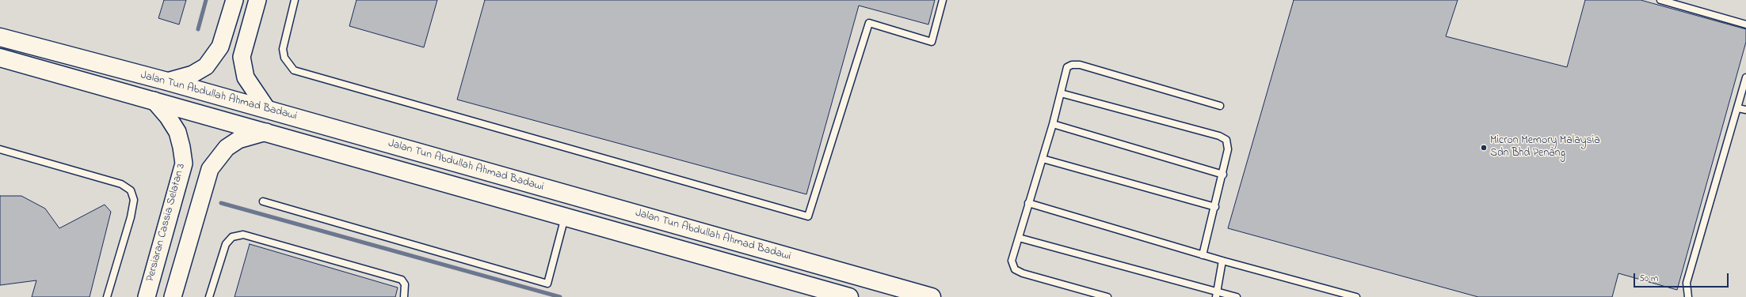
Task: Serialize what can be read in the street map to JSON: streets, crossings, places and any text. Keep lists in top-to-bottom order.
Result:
{
  "streets": {
    "main road": ["Jalan Tun Abdullah Ahmad Badawi"],
    "street": ["Persiaran Cassia Selatan 3"]
  },
  "crossings": [
    ["Jalan Tun Abdullah Ahmad Badawi", "Persiaran Cassia Selatan 3"]
  ],
  "places": ["Micron Memory Malaysia Sdn Bhd Penang"],
  "scale_bar": "50 m"
}
